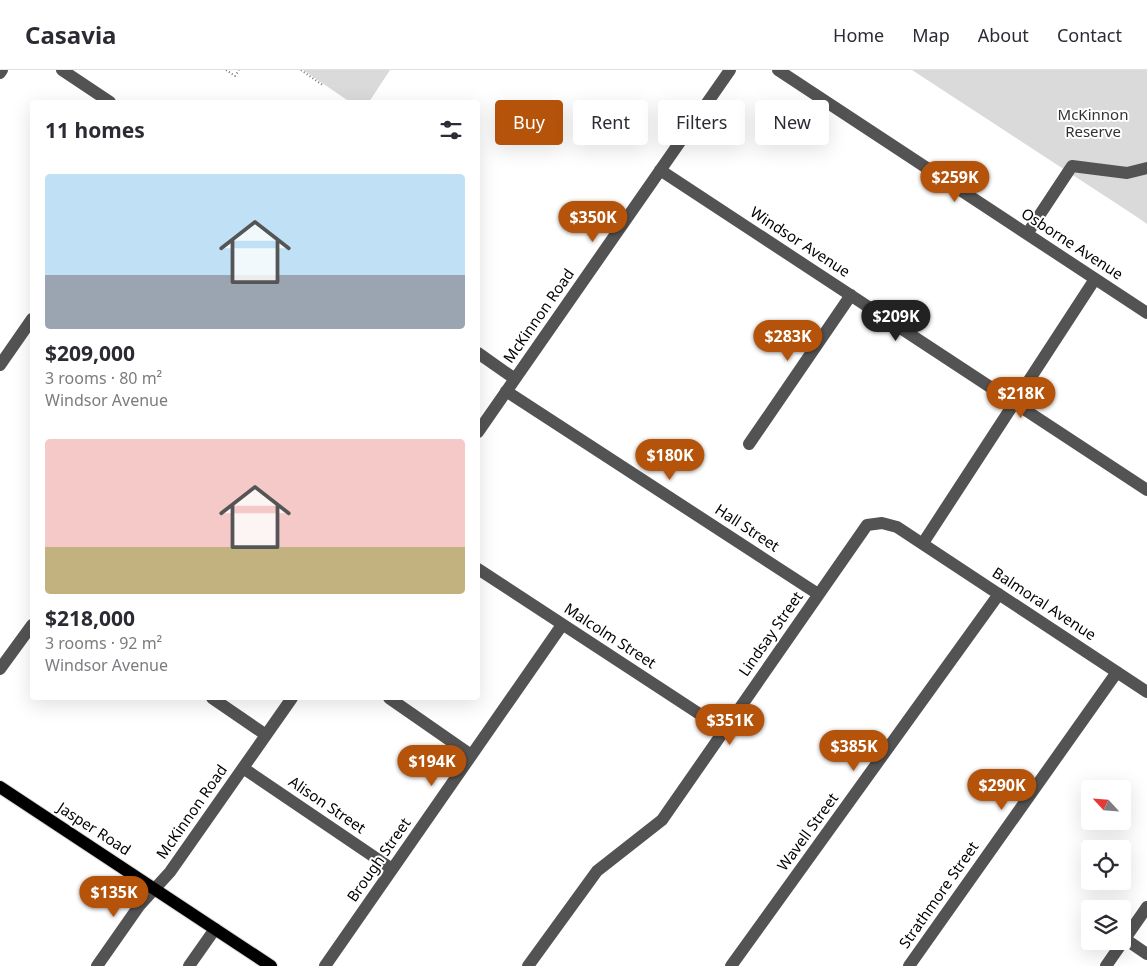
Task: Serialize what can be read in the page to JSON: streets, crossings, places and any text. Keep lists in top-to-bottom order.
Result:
{
  "streets": {
    "main road": ["Jasper Road"],
    "street": [
      "Windsor Avenue",
      "Osborne Avenue",
      "McKinnon Road",
      "Hall Street",
      "Balmoral Avenue",
      "Lindsay Street",
      "Malcolm Street",
      "Alison Street",
      "Wavell Street",
      "Brough Street",
      "Strathmore Street"
    ]
  },
  "crossings": [
    ["Windsor Avenue", "McKinnon Road"],
    ["McKinnon Road", "Hall Street"],
    ["McKinnon Road", "Alison Street"],
    ["McKinnon Road", "Jasper Road"],
    ["Hall Street", "Lindsay Street"],
    ["Balmoral Avenue", "Lindsay Street"],
    ["Balmoral Avenue", "Wavell Street"],
    ["Balmoral Avenue", "Strathmore Street"],
    ["Lindsay Street", "Malcolm Street"],
    ["Malcolm Street", "Brough Street"],
    ["Alison Street", "Brough Street"]
  ],
  "parks": ["McKinnon Reserve"],
  "north": "top left",
  "page": {
    "header": "Casavia",
    "nav": [
      "Home",
      "Map",
      "About",
      "Contact"
    ],
    "chip": [
      "Buy",
      "Rent",
      "Filters",
      "New"
    ],
    "heading": "11 homes",
    "list": [
      {
        "name": "$209,000",
        "note": "3 rooms · 80 m² · Windsor Avenue"
      },
      {
        "name": "$218,000",
        "note": "3 rooms · 92 m² · Windsor Avenue"
      }
    ],
    "price": [
      "$259K",
      "$350K",
      "$209K",
      "$283K",
      "$218K",
      "$180K",
      "$351K",
      "$385K",
      "$194K",
      "$290K",
      "$135K"
    ]
  }
}
